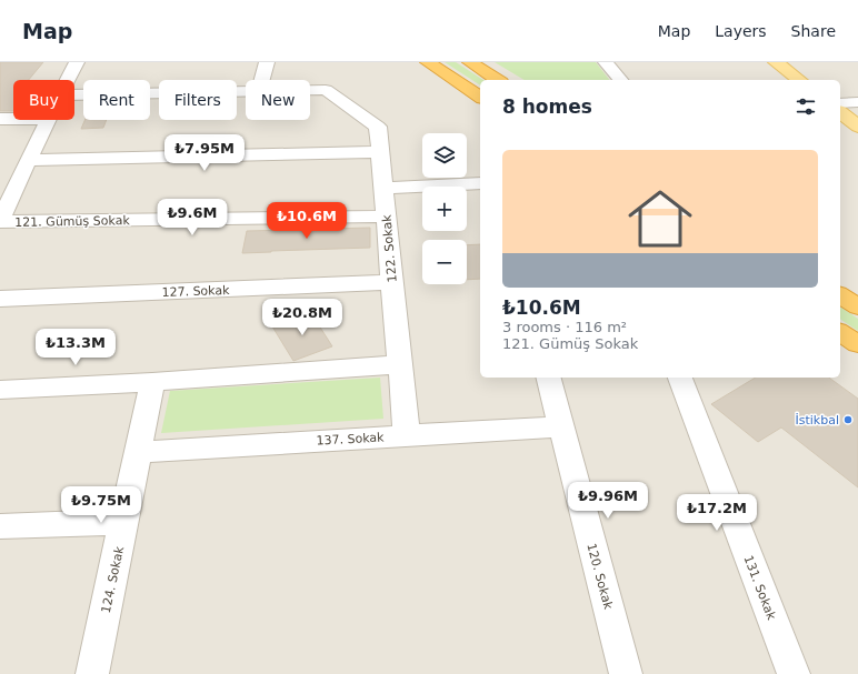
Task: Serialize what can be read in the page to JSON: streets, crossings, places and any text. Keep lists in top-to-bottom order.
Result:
{
  "streets": {
    "street": [
      "121. Gümüş Sokak",
      "122. Sokak",
      "127. Sokak",
      "137. Sokak",
      "120. Sokak",
      "124. Sokak",
      "131. Sokak"
    ]
  },
  "crossings": [
    ["121. Gümüş Sokak", "122. Sokak"],
    ["122. Sokak", "127. Sokak"],
    ["122. Sokak", "137. Sokak"],
    ["137. Sokak", "120. Sokak"],
    ["137. Sokak", "124. Sokak"]
  ],
  "places": ["İstikbal"],
  "page": {
    "header": "Map",
    "nav": ["Map", "Layers", "Share"],
    "chip": [
      "Buy",
      "Rent",
      "Filters",
      "New"
    ],
    "heading": "8 homes",
    "map_buttons": ["+", "−"],
    "list": [
      {
        "name": "₺10.6M",
        "note": "3 rooms · 116 m² · 121. Gümüş Sokak"
      }
    ],
    "price": [
      "₺7.95M",
      "₺9.6M",
      "₺10.6M",
      "₺20.8M",
      "₺13.3M",
      "₺9.96M",
      "₺9.75M",
      "₺17.2M"
    ]
  }
}
